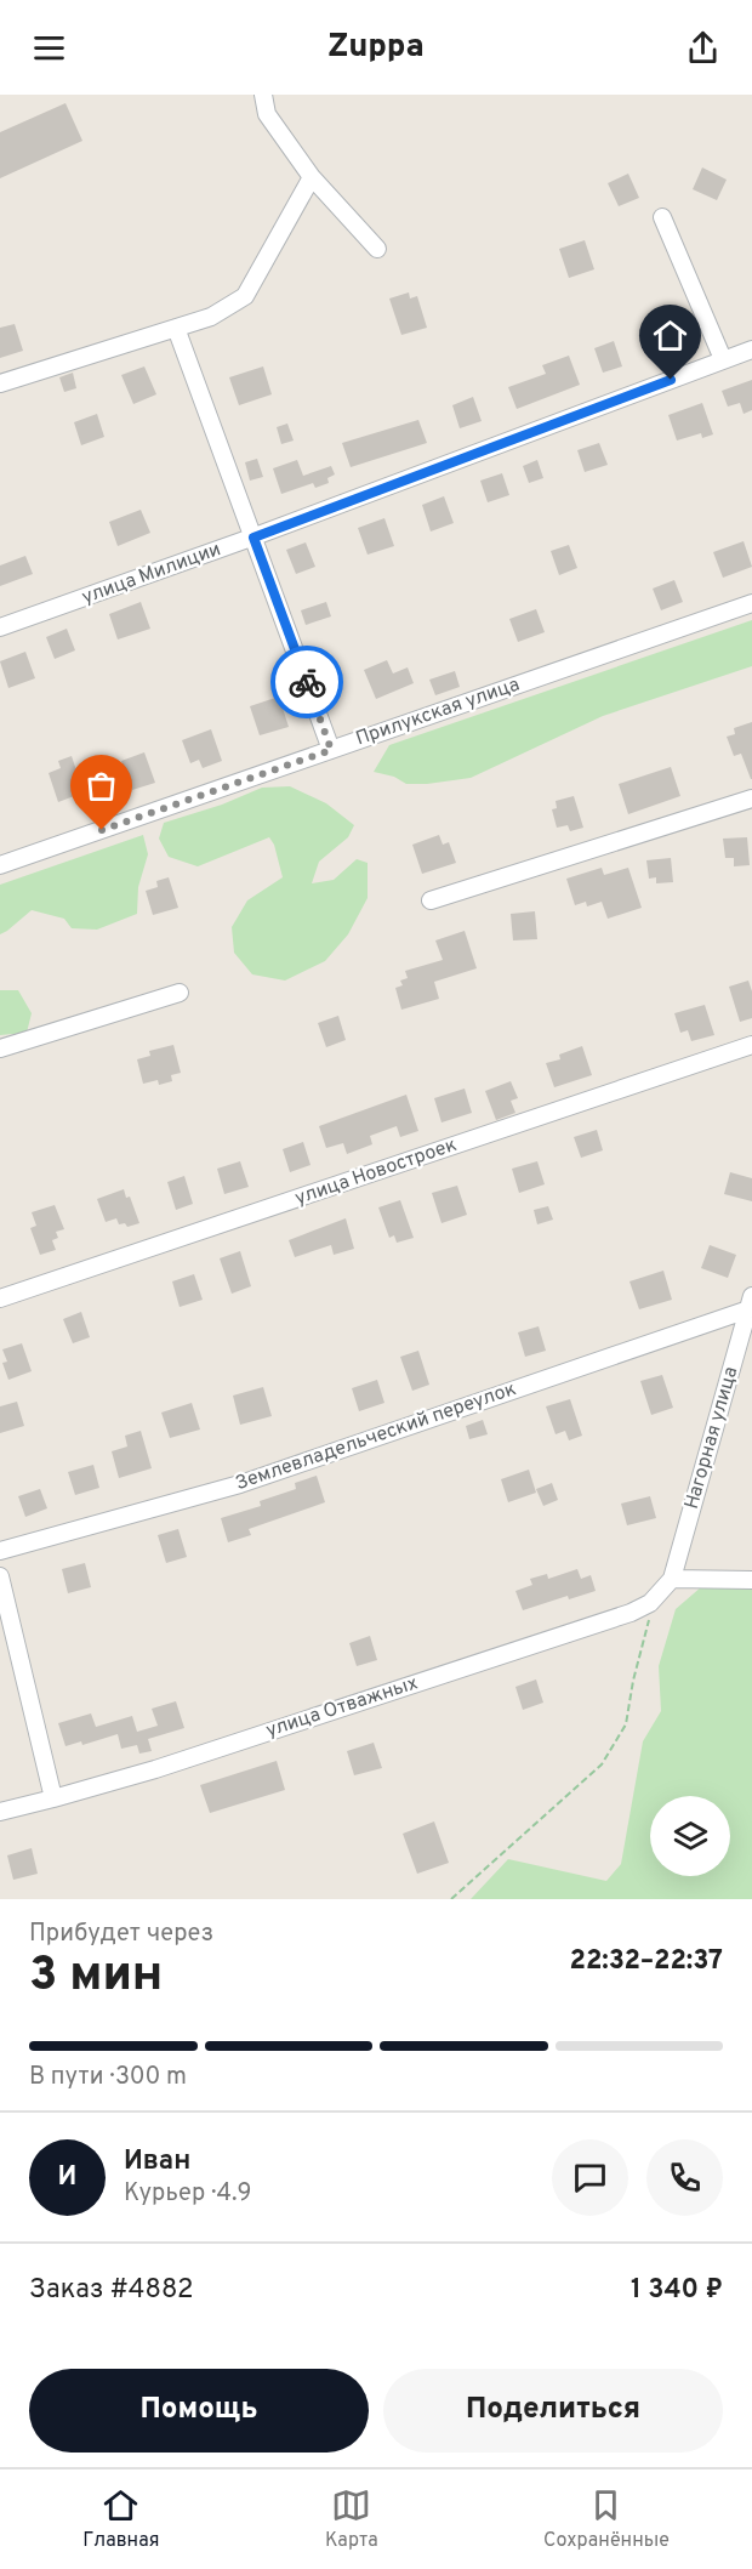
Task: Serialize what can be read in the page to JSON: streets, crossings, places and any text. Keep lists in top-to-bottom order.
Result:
{
  "streets": {
    "street": [
      "улица Милиции",
      "Прилукская улица",
      "улица Новостроек",
      "Землевладельческий переулок",
      "Нагорная улица",
      "улица Отважных"
    ]
  },
  "crossings": [
    ["Землевладельческий переулок", "Нагорная улица"],
    ["Нагорная улица", "улица Отважных"]
  ],
  "page": {
    "header": "Zuppa",
    "heading": ["3 мин", "Прибудет через", "22:32–22:37"],
    "panel": [
      "Иван",
      "Курьер · 4.9",
      "Заказ #4882",
      "1 340 ₽"
    ],
    "bar": "В пути · 300 m",
    "round": "И",
    "buttons": ["Помощь", "Поделиться"],
    "tabs": ["Главная", "Карта", "Сохранённые"]
  }
}
